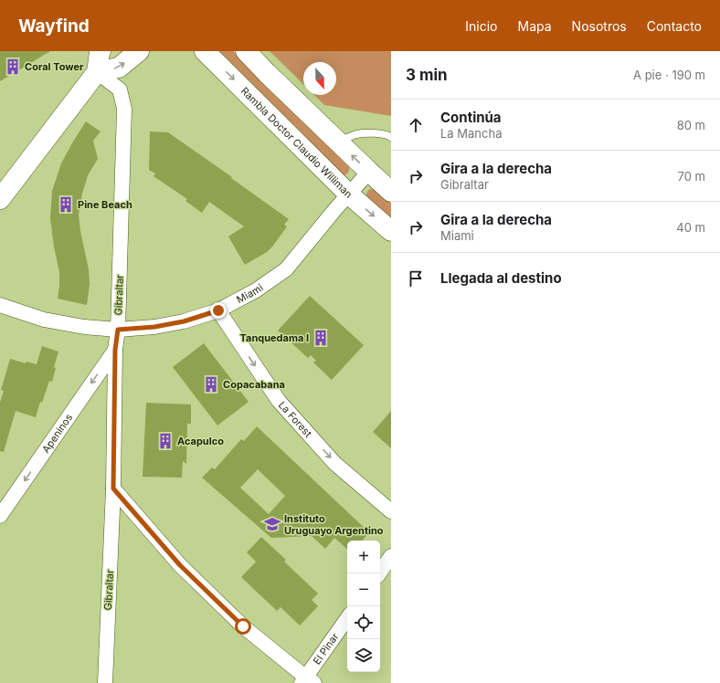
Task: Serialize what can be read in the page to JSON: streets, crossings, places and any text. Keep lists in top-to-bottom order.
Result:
{
  "streets": {
    "main road": ["Rambla Doctor Claudio Williman"],
    "street": [
      "Miami",
      "Gibraltar",
      "La Forest",
      "Apeninos",
      "El Pinar"
    ]
  },
  "crossings": [
    ["Rambla Doctor Claudio Williman", "Miami"],
    ["Miami", "Gibraltar"],
    ["Miami", "La Forest"],
    ["Gibraltar", "Apeninos"]
  ],
  "one_way": ["La Forest", "Apeninos"],
  "places": {
    "building": [
      "Coral Tower",
      "Pine Beach",
      "Tanquedama I",
      "Copacabana",
      "Acapulco"
    ],
    "school or university": ["Instituto Uruguayo Argentino"]
  },
  "north": "bottom",
  "page": {
    "header": "Wayfind",
    "nav": [
      "Inicio",
      "Mapa",
      "Nosotros",
      "Contacto"
    ],
    "heading": ["3 min", "A pie · 190 m"],
    "list": [
      ["Continúa", "La Mancha", "80 m"],
      ["Gira a la derecha", "Gibraltar", "70 m"],
      ["Gira a la derecha", "Miami", "40 m"],
      "Llegada al destino"
    ],
    "map_buttons": ["+", "−"]
  }
}
